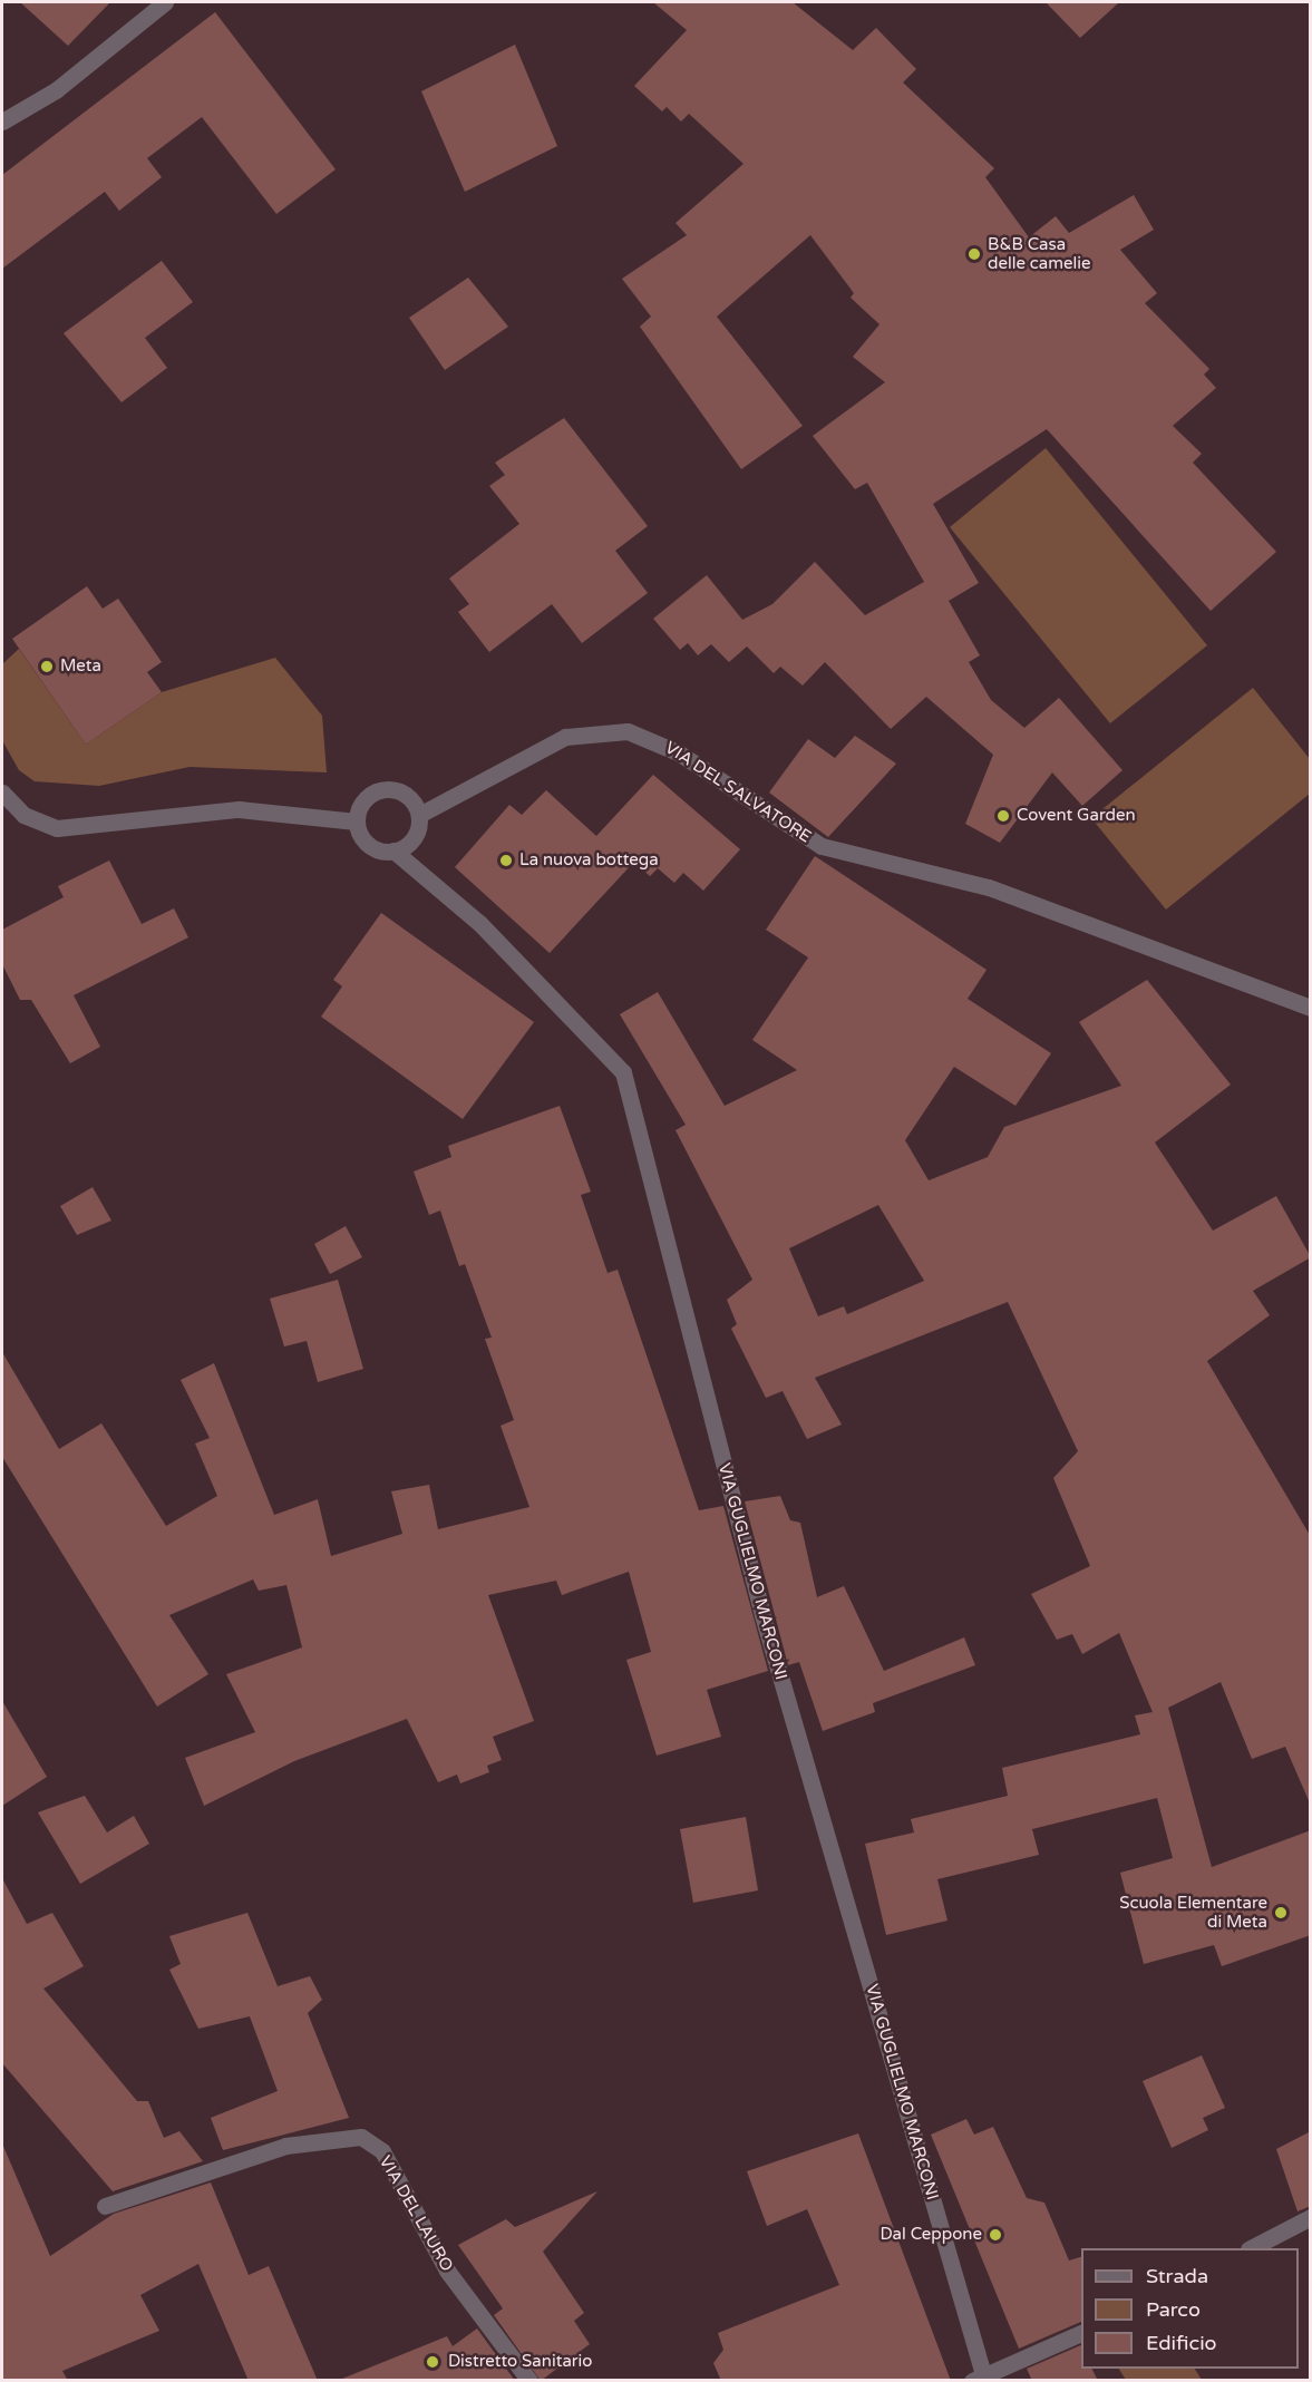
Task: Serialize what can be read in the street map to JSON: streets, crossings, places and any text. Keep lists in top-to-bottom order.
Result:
{
  "streets": {
    "street": ["VIA DEL SALVATORE", "VIA GUGLIELMO MARCONI", "VIA DEL LAURO"]
  },
  "crossings": [
    ["VIA DEL SALVATORE", "VIA GUGLIELMO MARCONI"]
  ],
  "places": [
    "B&B Casa delle camelie",
    "Meta",
    "Covent Garden",
    "La nuova bottega",
    "Scuola Elementare di Meta",
    "Dal Ceppone",
    "Distretto Sanitario"
  ],
  "legend": ["Strada", "Parco", "Edificio"]
}
